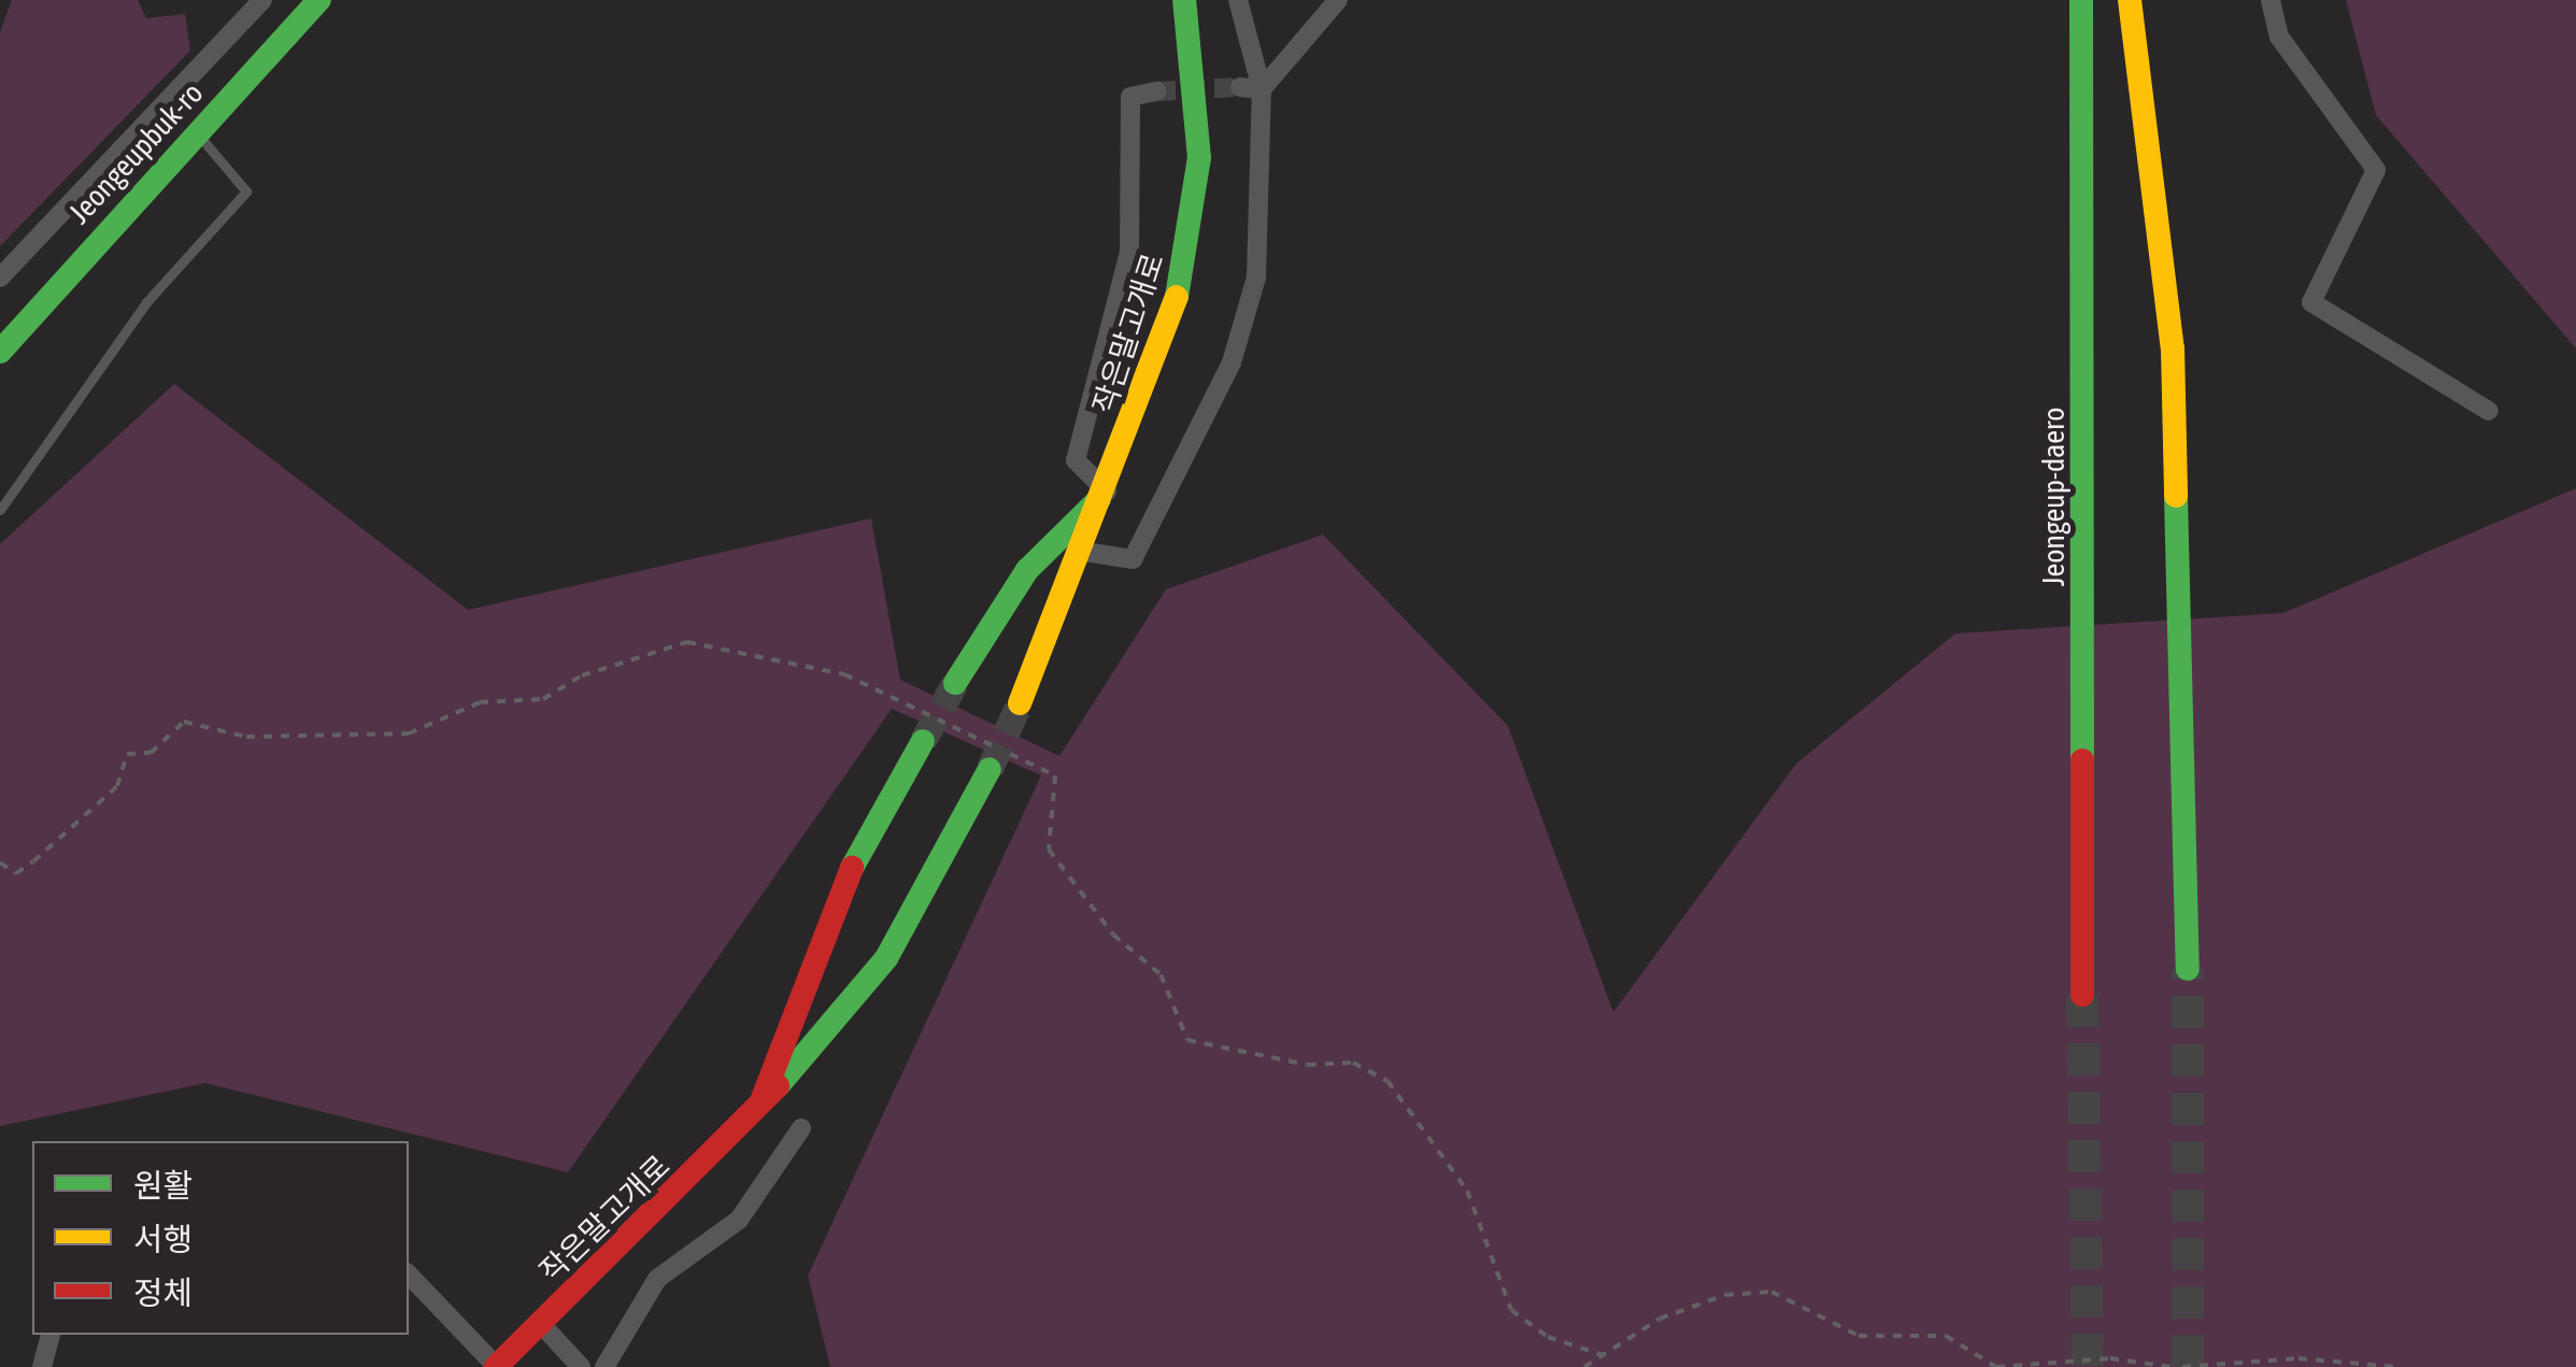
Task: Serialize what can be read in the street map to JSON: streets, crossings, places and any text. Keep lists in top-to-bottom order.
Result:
{
  "streets": {
    "main road": ["Jeongeupbuk-ro", "작은말고개로", "Jeongeup-daero"]
  },
  "legend": ["원활", "서행", "정체"]
}
